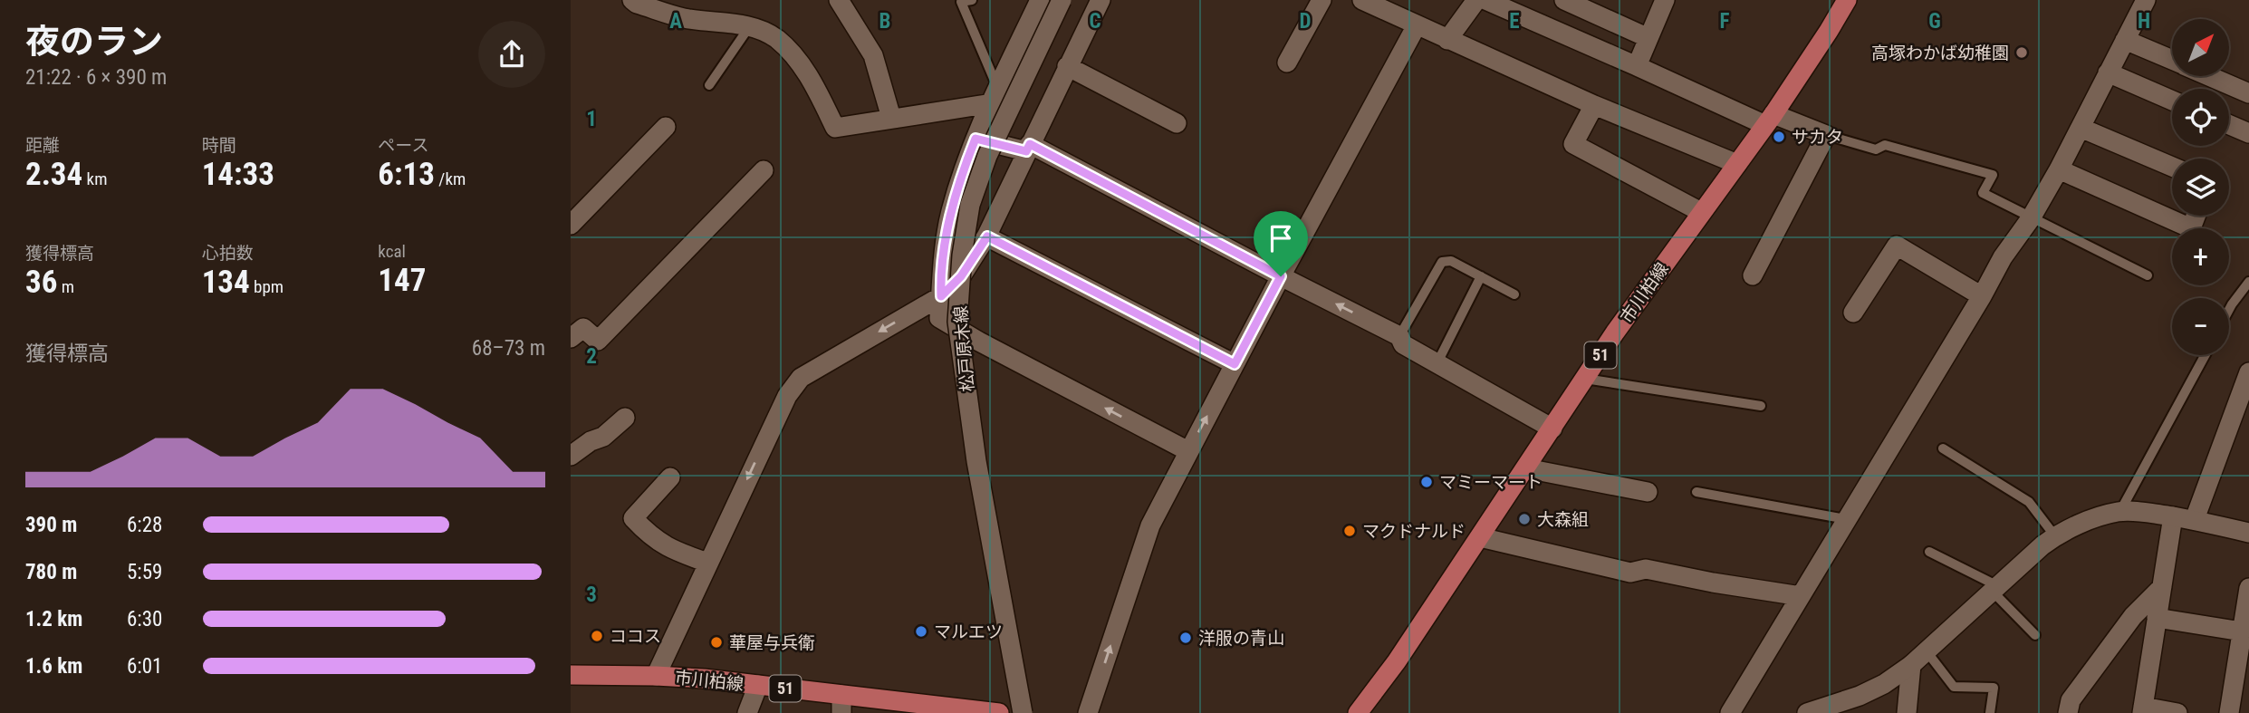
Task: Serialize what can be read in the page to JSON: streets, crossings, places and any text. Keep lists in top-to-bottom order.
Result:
{
  "streets": {
    "main road": ["市川柏線", "51"],
    "street": ["松戸原木線"]
  },
  "places": [
    "高塚わかば幼稚園",
    "サカタ",
    "マミーマート",
    "大森組",
    "マクドナルド",
    "マルエツ",
    "ココス",
    "洋服の青山",
    "華屋与兵衛"
  ],
  "north": "top right",
  "page": {
    "heading": ["夜のラン", "21:22 · 6 × 390 m"],
    "map_buttons": ["+", "−"],
    "stats": [
      ["距離", "2.34 km"],
      ["時間", "14:33"],
      ["ペース", "6:13 /km"],
      ["獲得標高", "36 m"],
      ["心拍数", "134 bpm"],
      ["kcal", "147"]
    ],
    "chart": ["獲得標高", "68–73 m"],
    "list": [
      {
        "name": "390 m",
        "note": "6:28"
      },
      {
        "name": "780 m",
        "note": "5:59"
      },
      {
        "name": "1.2 km",
        "note": "6:30"
      },
      {
        "name": "1.6 km",
        "note": "6:01"
      }
    ]
  },
  "grid": {
    "columns": [
      "A",
      "B",
      "C",
      "D",
      "E",
      "F",
      "G",
      "H"
    ],
    "rows": ["1", "2", "3"]
  }
}
